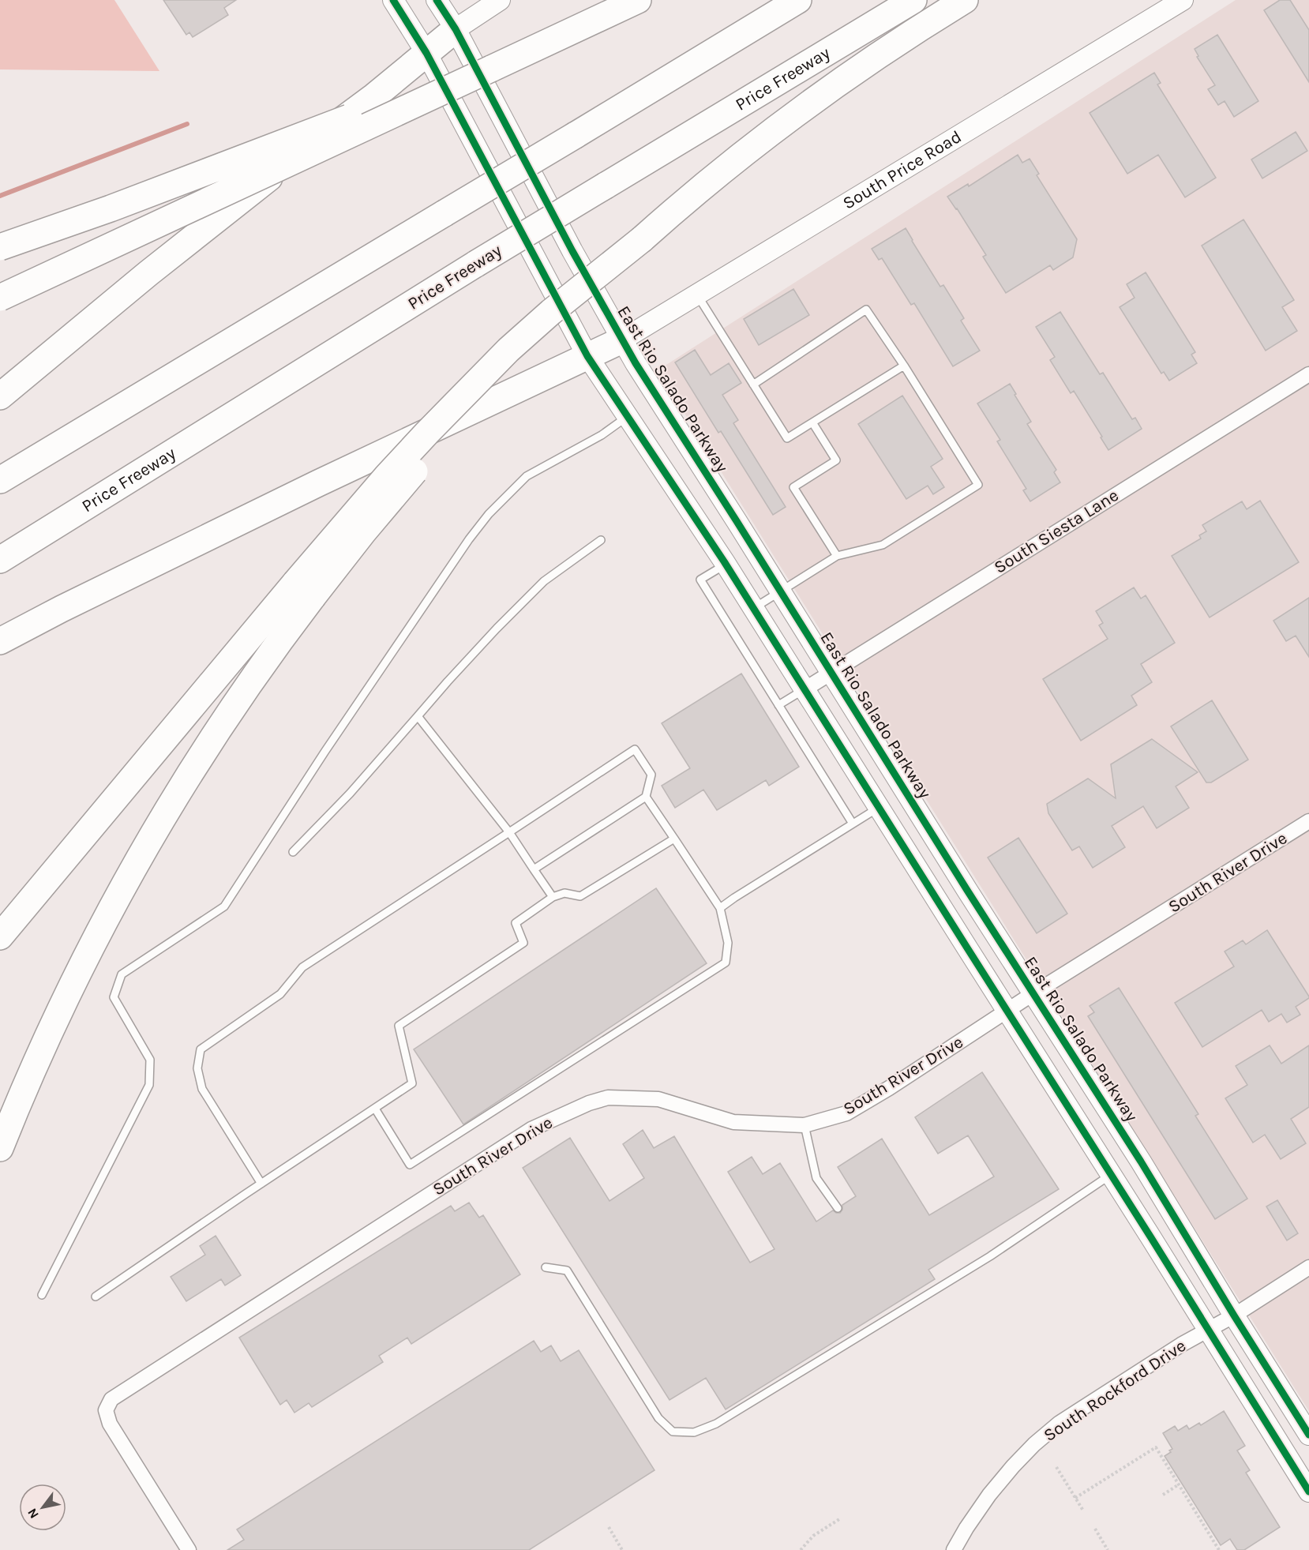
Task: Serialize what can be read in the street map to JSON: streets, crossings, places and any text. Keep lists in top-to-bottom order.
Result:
{
  "streets": {
    "highway": ["Price Freeway"],
    "main road": ["South Price Road", "East Rio Salado Parkway"],
    "street": ["South Siesta Lane", "South River Drive", "South Rockford Drive"]
  },
  "crossings": [
    ["South Price Road", "East Rio Salado Parkway"],
    ["East Rio Salado Parkway", "South Siesta Lane"],
    ["East Rio Salado Parkway", "South River Drive"],
    ["East Rio Salado Parkway", "South Rockford Drive"]
  ],
  "north": "bottom left"
}
